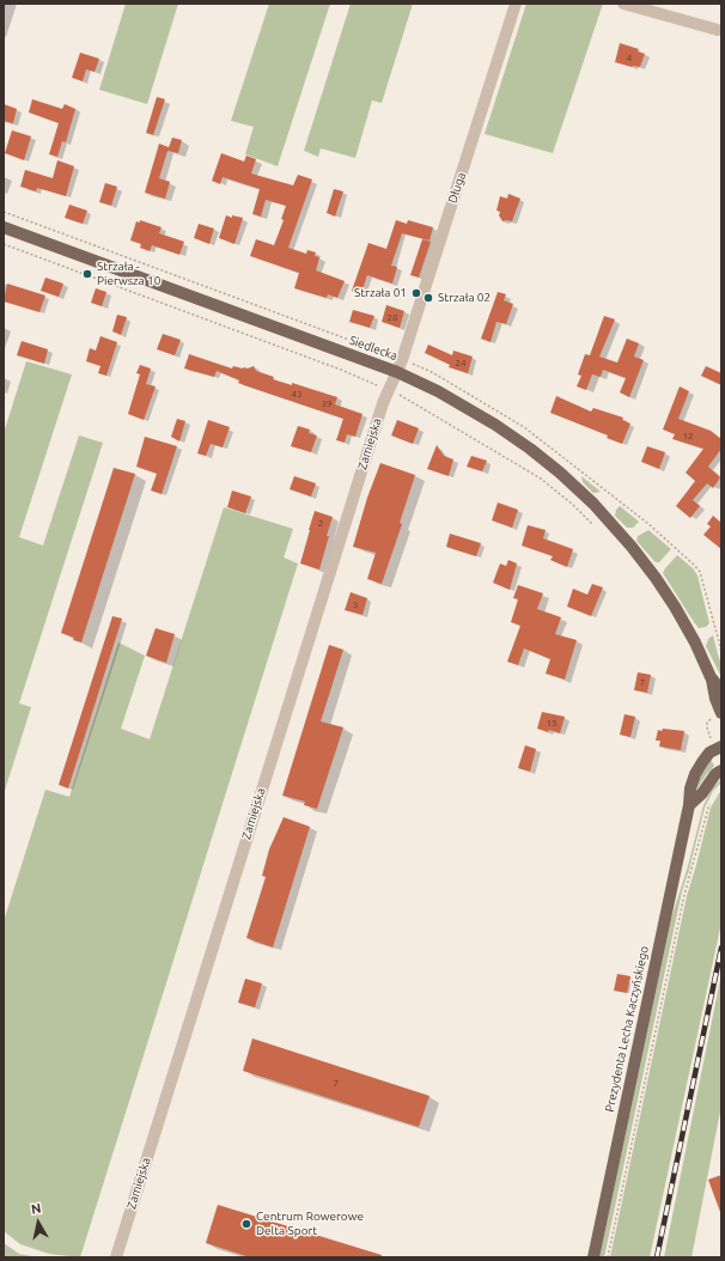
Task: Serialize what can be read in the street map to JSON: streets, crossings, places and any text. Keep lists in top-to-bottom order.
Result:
{
  "streets": {
    "main road": ["Siedlecka", "Prezydenta Lecha Kaczyńskiego"],
    "street": ["Długa", "Zamiejska"]
  },
  "crossings": [
    ["Długa", "Siedlecka"],
    ["Długa", "Zamiejska"],
    ["Siedlecka", "Zamiejska"]
  ],
  "places": [
    "Strzała - Pierwsza 10",
    "Strzała 01",
    "Strzała 02",
    "Centrum Rowerowe Delta Sport"
  ],
  "house_numbers": [
    "4",
    "28",
    "24",
    "43",
    "39",
    "12",
    "2",
    "3",
    "7",
    "15",
    "7"
  ],
  "north": "top"
}
